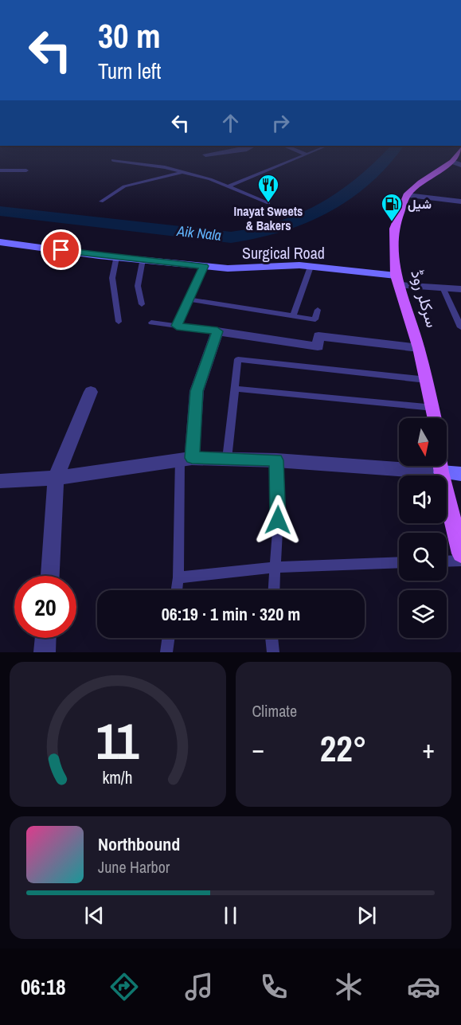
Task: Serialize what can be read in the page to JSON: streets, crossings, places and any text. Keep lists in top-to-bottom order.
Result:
{
  "streets": {
    "main road": ["سرکلر روڈ"],
    "street": ["Surgical Road"]
  },
  "crossings": [
    ["Surgical Road", "سرکلر روڈ"]
  ],
  "water": ["Aik Nala"],
  "places": {
    "restaurant": ["Inayat Sweets & Bakers"],
    "fuel station": ["شیل"]
  },
  "north": "bottom",
  "page": {
    "turn": ["30 m", "Turn left"],
    "limit": "20",
    "trip": "06:19 · 1 min · 320 m",
    "tile": "Climate",
    "heat": ["−", "22°", "+"],
    "song": ["Northbound", "June Harbor"],
    "tabs": "06:18",
    "gauge": ["11", "km/h"]
  }
}
